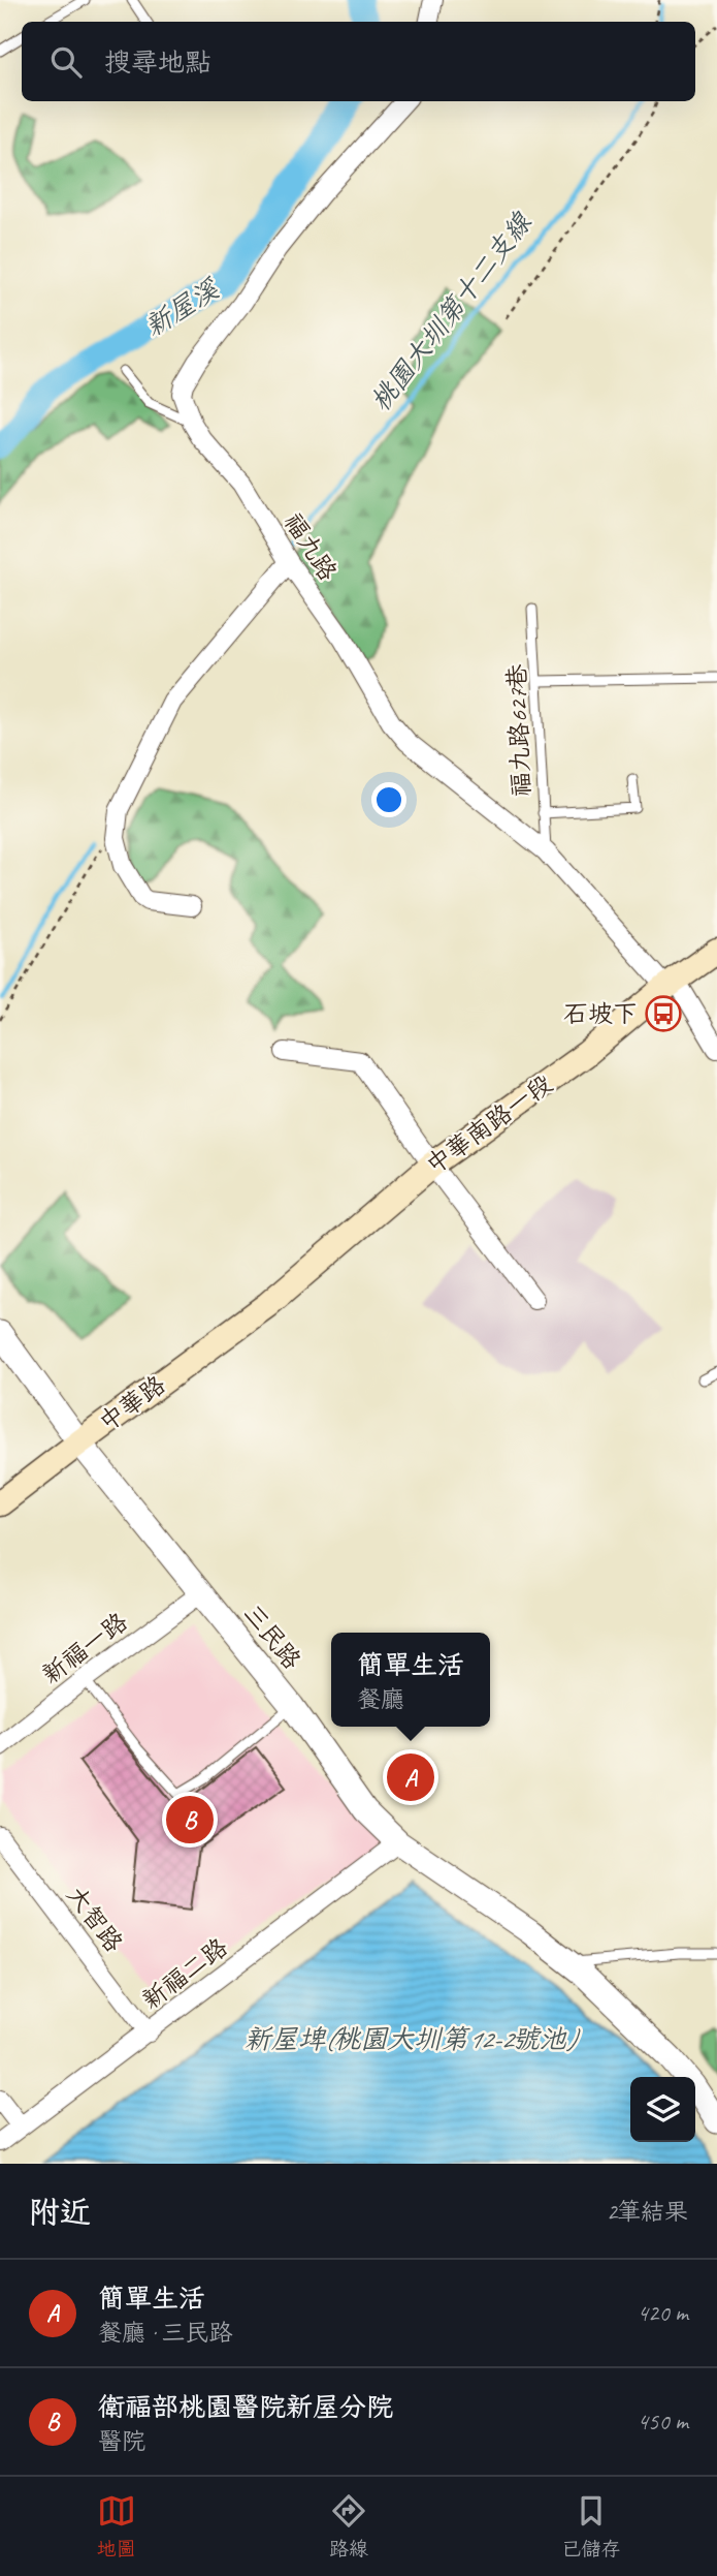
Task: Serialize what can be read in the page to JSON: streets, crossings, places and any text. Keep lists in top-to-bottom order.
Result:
{
  "streets": {
    "main road": ["中華南路一段", "中華路"],
    "street": [
      "福九路",
      "三民路",
      "新福一路",
      "大智路",
      "新福二路"
    ],
    "lane": ["福九路627巷"]
  },
  "crossings": [
    ["福九路", "福九路627巷"],
    ["福九路", "中華南路一段"],
    ["中華南路一段", "中華路"],
    ["中華路", "三民路"],
    ["三民路", "新福一路"],
    ["三民路", "新福二路"],
    ["大智路", "新福二路"]
  ],
  "water": ["新屋溪", "桃園大圳第十二支線", "新屋埤(桃園大圳第12-2號池)"],
  "places": {
    "bus stop": ["石坡下"]
  },
  "page": {
    "search": "搜尋地點",
    "popup": ["簡單生活", "餐廳"],
    "pins": ["A", "B"],
    "heading": ["附近", "2筆結果"],
    "list": [
      {
        "mark": "A",
        "name": "簡單生活",
        "note": "餐廳 · 三民路",
        "value": "420 m"
      },
      {
        "mark": "B",
        "name": "衛福部桃園醫院新屋分院",
        "note": "醫院",
        "value": "450 m"
      }
    ],
    "nav": ["地圖", "路線", "已儲存"]
  }
}
